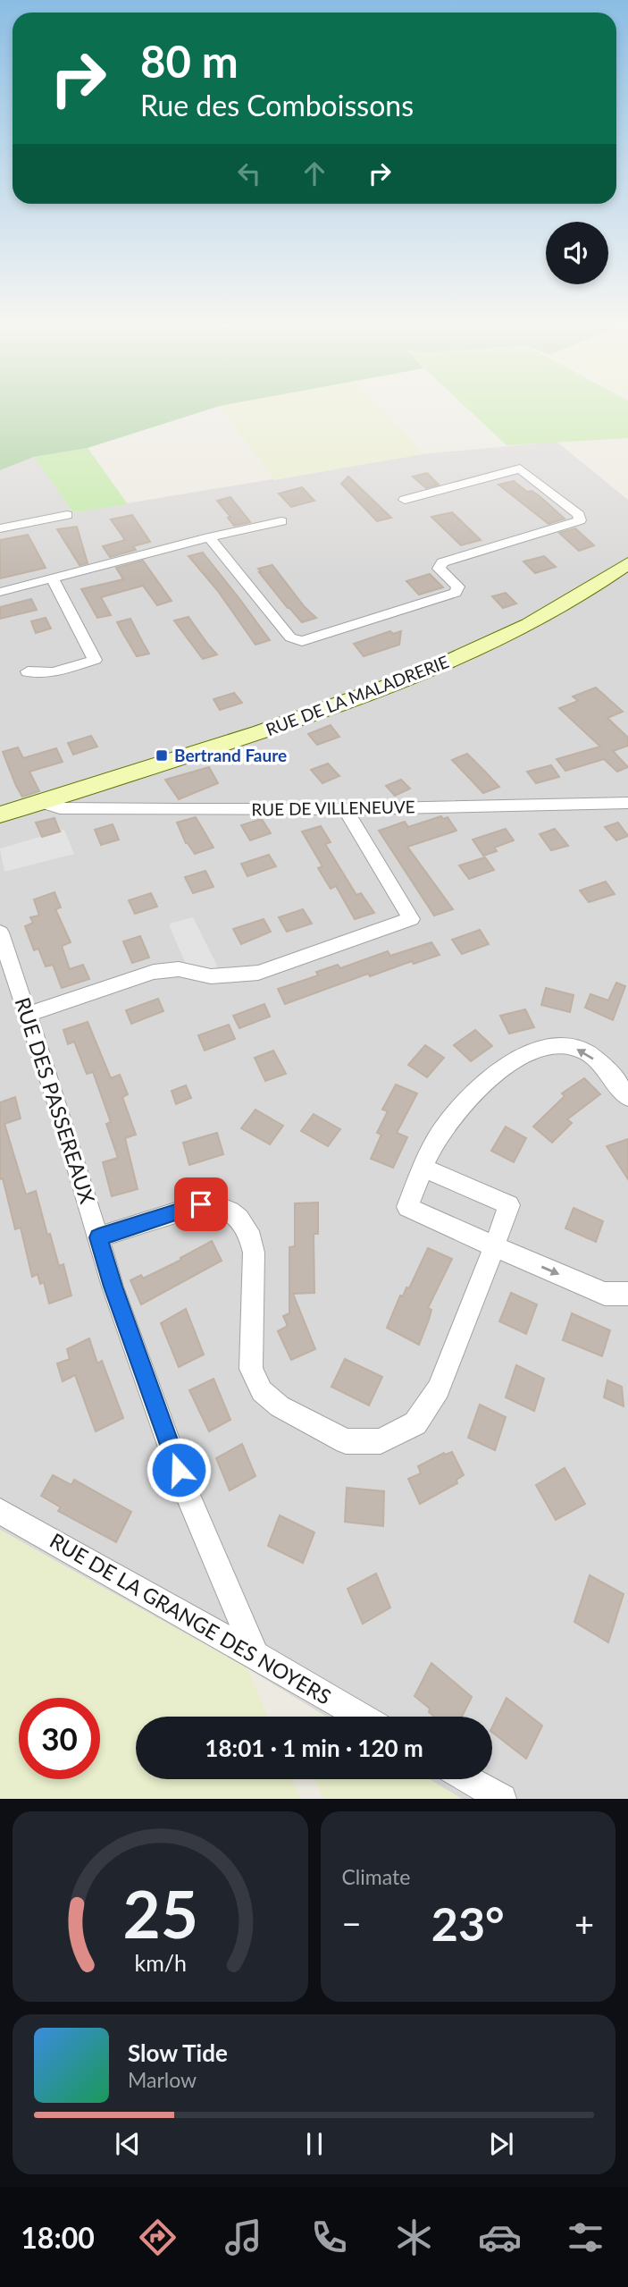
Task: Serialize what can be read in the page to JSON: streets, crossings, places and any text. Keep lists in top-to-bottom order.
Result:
{
  "streets": {
    "main road": ["RUE DE LA MALADRERIE"],
    "street": ["RUE DE VILLENEUVE", "RUE DES PASSEREAUX", "RUE DE LA GRANGE DES NOYERS"]
  },
  "crossings": [
    ["RUE DE LA MALADRERIE", "RUE DE VILLENEUVE"],
    ["RUE DES PASSEREAUX", "RUE DE LA GRANGE DES NOYERS"]
  ],
  "places": {
    "transit": ["Bertrand Faure"]
  },
  "page": {
    "turn": ["80 m", "Rue des Comboissons"],
    "limit": "30",
    "trip": "18:01 · 1 min · 120 m",
    "tile": "Climate",
    "heat": ["−", "23°", "+"],
    "song": ["Slow Tide", "Marlow"],
    "tabs": "18:00",
    "gauge": ["25", "km/h"]
  }
}
